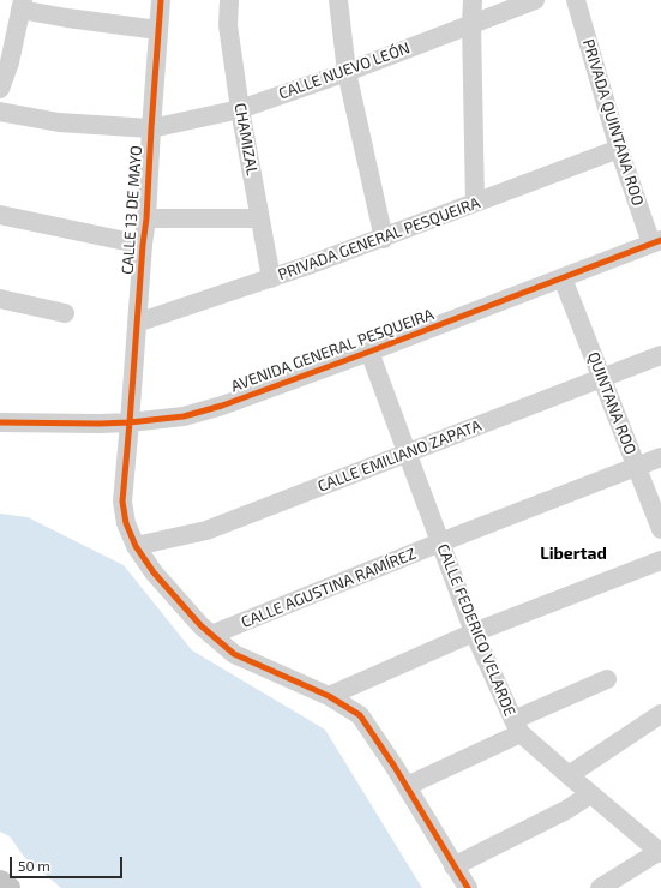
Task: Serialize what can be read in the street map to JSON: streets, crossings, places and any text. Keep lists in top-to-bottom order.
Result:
{
  "streets": {
    "street": [
      "CALLE NUEVO LEÓN",
      "PRIVADA QUINTANA ROO",
      "CHAMIZAL",
      "CALLE 13 DE MAYO",
      "PRIVADA GENERAL PESQUEIRA",
      "AVENIDA GENERAL PESQUEIRA",
      "QUINTANA ROO",
      "CALLE EMILIANO ZAPATA",
      "CALLE AGUSTINA RAMÍREZ",
      "CALLE FEDERICO VELARDE"
    ]
  },
  "crossings": [
    ["CALLE NUEVO LEÓN", "CHAMIZAL"],
    ["CALLE NUEVO LEÓN", "CALLE 13 DE MAYO"],
    ["PRIVADA QUINTANA ROO", "PRIVADA GENERAL PESQUEIRA"],
    ["PRIVADA QUINTANA ROO", "AVENIDA GENERAL PESQUEIRA"],
    ["CHAMIZAL", "CALLE 13 DE MAYO"],
    ["CHAMIZAL", "PRIVADA GENERAL PESQUEIRA"],
    ["CALLE 13 DE MAYO", "PRIVADA GENERAL PESQUEIRA"],
    ["CALLE 13 DE MAYO", "AVENIDA GENERAL PESQUEIRA"],
    ["CALLE 13 DE MAYO", "CALLE EMILIANO ZAPATA"],
    ["CALLE 13 DE MAYO", "CALLE AGUSTINA RAMÍREZ"],
    ["AVENIDA GENERAL PESQUEIRA", "QUINTANA ROO"],
    ["AVENIDA GENERAL PESQUEIRA", "CALLE FEDERICO VELARDE"],
    ["QUINTANA ROO", "CALLE EMILIANO ZAPATA"],
    ["QUINTANA ROO", "CALLE AGUSTINA RAMÍREZ"],
    ["CALLE EMILIANO ZAPATA", "CALLE FEDERICO VELARDE"],
    ["CALLE AGUSTINA RAMÍREZ", "CALLE FEDERICO VELARDE"]
  ],
  "districts": ["Libertad"],
  "scale_bar": "50 m"
}
